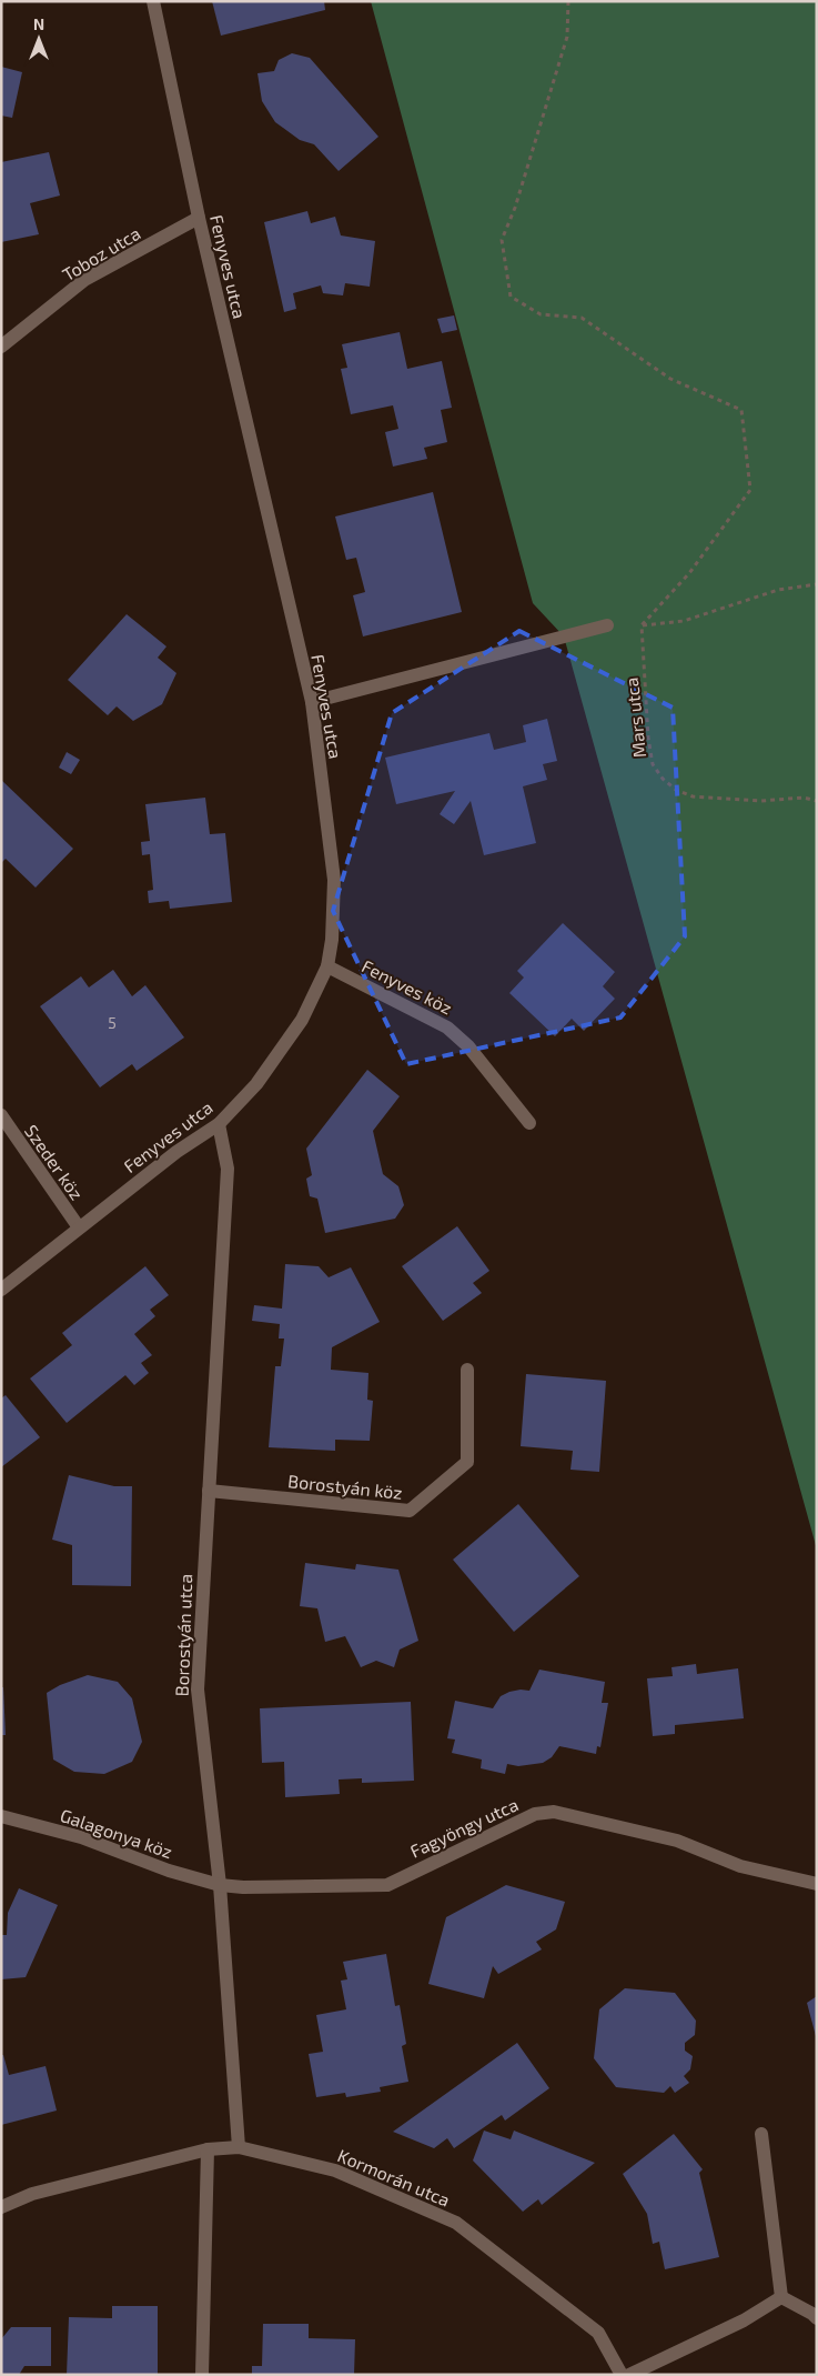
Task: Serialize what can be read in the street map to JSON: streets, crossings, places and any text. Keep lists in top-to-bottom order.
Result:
{
  "streets": {
    "street": [
      "Toboz utca",
      "Fenyves utca",
      "Fenyves köz",
      "Szeder köz",
      "Borostyán köz",
      "Borostyán utca",
      "Fagyöngy utca",
      "Galagonya köz",
      "Kormorán utca"
    ],
    "path": ["Mars utca"]
  },
  "crossings": [
    ["Toboz utca", "Fenyves utca"],
    ["Fenyves utca", "Fenyves köz"],
    ["Fenyves utca", "Szeder köz"],
    ["Fenyves utca", "Borostyán utca"],
    ["Borostyán köz", "Borostyán utca"],
    ["Borostyán utca", "Fagyöngy utca"],
    ["Borostyán utca", "Galagonya köz"],
    ["Borostyán utca", "Kormorán utca"],
    ["Fagyöngy utca", "Galagonya köz"]
  ],
  "house_numbers": ["5"],
  "north": "top"
}
